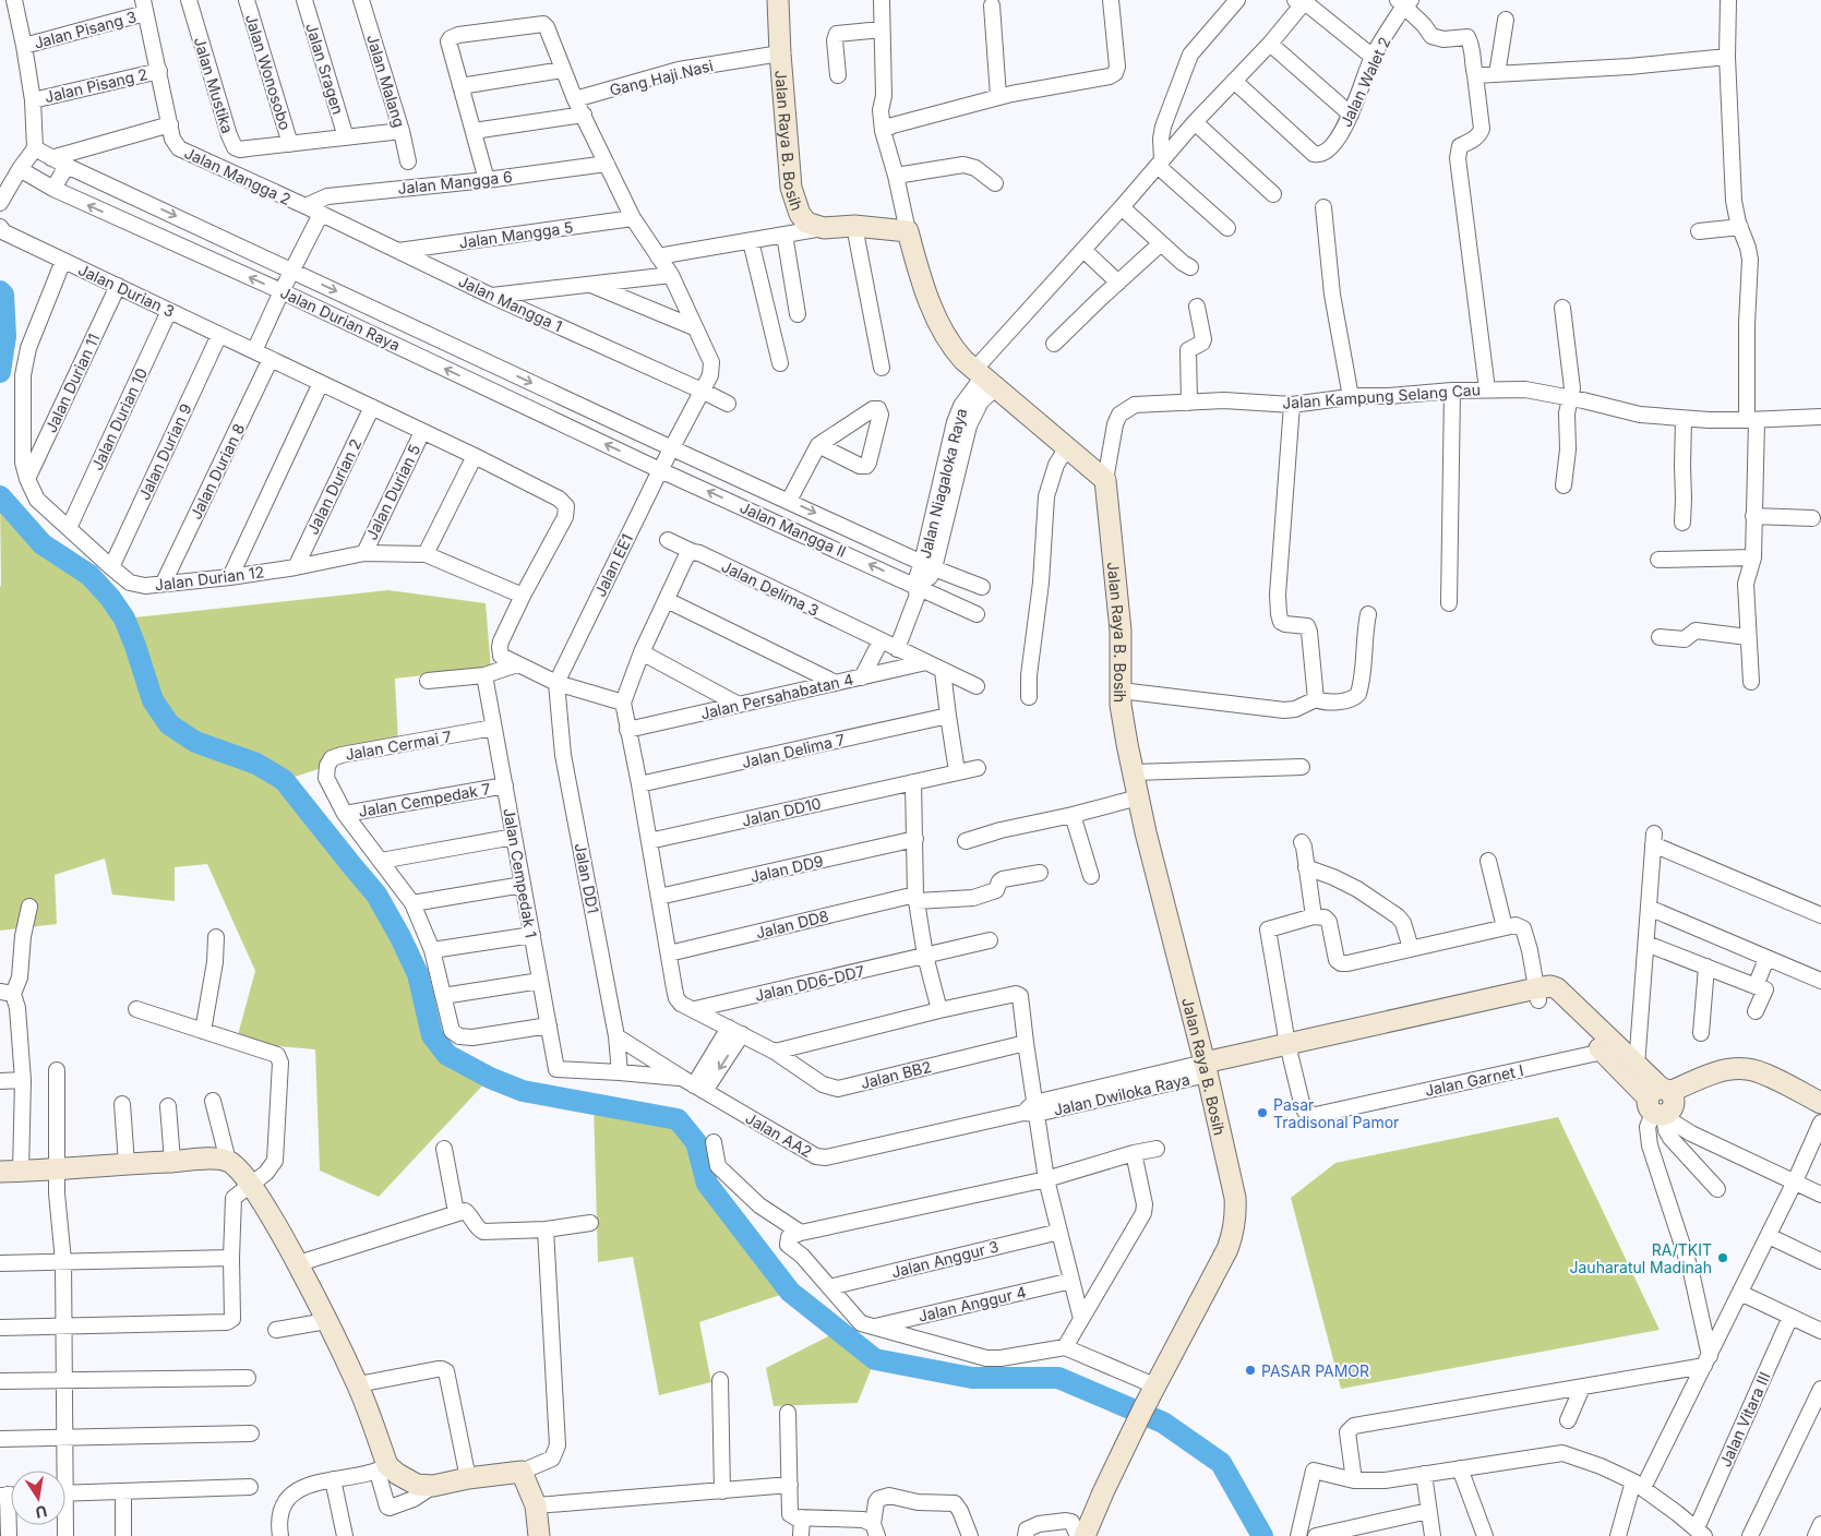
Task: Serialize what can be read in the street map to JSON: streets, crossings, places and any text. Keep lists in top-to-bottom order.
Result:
{
  "streets": {
    "street": [
      "Jalan Pisang 3",
      "Jalan Sragen",
      "Jalan Wonosobo",
      "Gang Haji Nasi",
      "Jalan Malang",
      "Jalan Walet 2",
      "Jalan Pisang 2",
      "Jalan Mustika",
      "Jalan Raya B. Bosih",
      "Jalan Mangga 2",
      "Jalan Mangga 6",
      "Jalan Mangga 5",
      "Jalan Durian 3",
      "Jalan Mangga 1",
      "Jalan Durian Raya",
      "Jalan Durian 11",
      "Jalan Kampung Selang Cau",
      "Jalan Durian 10",
      "Jalan Durian 9",
      "Jalan Durian 8",
      "Jalan Niagaloka Raya",
      "Jalan Durian 2",
      "Jalan Durian 5",
      "Jalan Mangga II",
      "Jalan EE1",
      "Jalan Durian 12",
      "Jalan Delima 3",
      "Jalan Persahabatan 4",
      "Jalan Cermai 7",
      "Jalan Delima 7",
      "Jalan Cempedak 7",
      "Jalan DD10",
      "Jalan DD9",
      "Jalan Cempedak 1",
      "Jalan DD1",
      "Jalan DD8",
      "Jalan DD6-DD7",
      "Jalan BB2",
      "Jalan Garnet I",
      "Jalan Dwiloka Raya",
      "Jalan AA2",
      "Jalan Anggur 3",
      "Jalan Anggur 4",
      "Jalan Vitara III"
    ]
  },
  "crossings": [
    ["Jalan Pisang 3", "Jalan Mangga 2"],
    ["Jalan Wonosobo", "Jalan Mustika"],
    ["Gang Haji Nasi", "Jalan Raya B. Bosih"],
    ["Gang Haji Nasi", "Jalan EE1"],
    ["Jalan Walet 2", "Jalan Niagaloka Raya"],
    ["Jalan Pisang 2", "Jalan Mangga 2"],
    ["Jalan Raya B. Bosih", "Jalan Kampung Selang Cau"],
    ["Jalan Raya B. Bosih", "Jalan Dwiloka Raya"],
    ["Jalan Mangga 2", "Jalan Mangga 6"],
    ["Jalan Mangga 2", "Jalan Mangga 1"],
    ["Jalan Mangga 6", "Jalan EE1"],
    ["Jalan Mangga 5", "Jalan Mangga 1"],
    ["Jalan Mangga 5", "Jalan EE1"],
    ["Jalan Durian 3", "Jalan Durian 11"],
    ["Jalan Durian 3", "Jalan Durian 10"],
    ["Jalan Durian 3", "Jalan Durian 9"],
    ["Jalan Durian 3", "Jalan Durian 8"],
    ["Jalan Durian 3", "Jalan Durian 2"],
    ["Jalan Durian 3", "Jalan Durian 5"],
    ["Jalan Durian 3", "Jalan Durian 12"],
    ["Jalan Mangga 1", "Jalan EE1"],
    ["Jalan Durian Raya", "Jalan Mangga II"],
    ["Jalan Durian Raya", "Jalan EE1"],
    ["Jalan Durian 11", "Jalan Durian 12"],
    ["Jalan Durian 10", "Jalan Durian 12"],
    ["Jalan Durian 9", "Jalan Durian 12"],
    ["Jalan Durian 8", "Jalan Durian 12"],
    ["Jalan Niagaloka Raya", "Jalan Mangga II"],
    ["Jalan Niagaloka Raya", "Jalan Delima 3"],
    ["Jalan Durian 2", "Jalan Durian 12"],
    ["Jalan Durian 5", "Jalan Durian 12"],
    ["Jalan Mangga II", "Jalan EE1"],
    ["Jalan EE1", "Jalan DD1"],
    ["Jalan Delima 3", "Jalan Persahabatan 4"],
    ["Jalan Persahabatan 4", "Jalan BB2"],
    ["Jalan Cermai 7", "Jalan Cempedak 7"],
    ["Jalan Cermai 7", "Jalan Cempedak 1"],
    ["Jalan Delima 7", "Jalan BB2"],
    ["Jalan Cempedak 7", "Jalan Cempedak 1"],
    ["Jalan DD10", "Jalan BB2"],
    ["Jalan DD9", "Jalan BB2"],
    ["Jalan Cempedak 1", "Jalan DD1"],
    ["Jalan DD1", "Jalan AA2"],
    ["Jalan DD8", "Jalan BB2"],
    ["Jalan DD6-DD7", "Jalan BB2"],
    ["Jalan Dwiloka Raya", "Jalan AA2"]
  ],
  "places": ["Pasar Tradisonal Pamor", "RA/TKIT Jauharatul Madinah", "PASAR PAMOR"],
  "north": "bottom"
}
